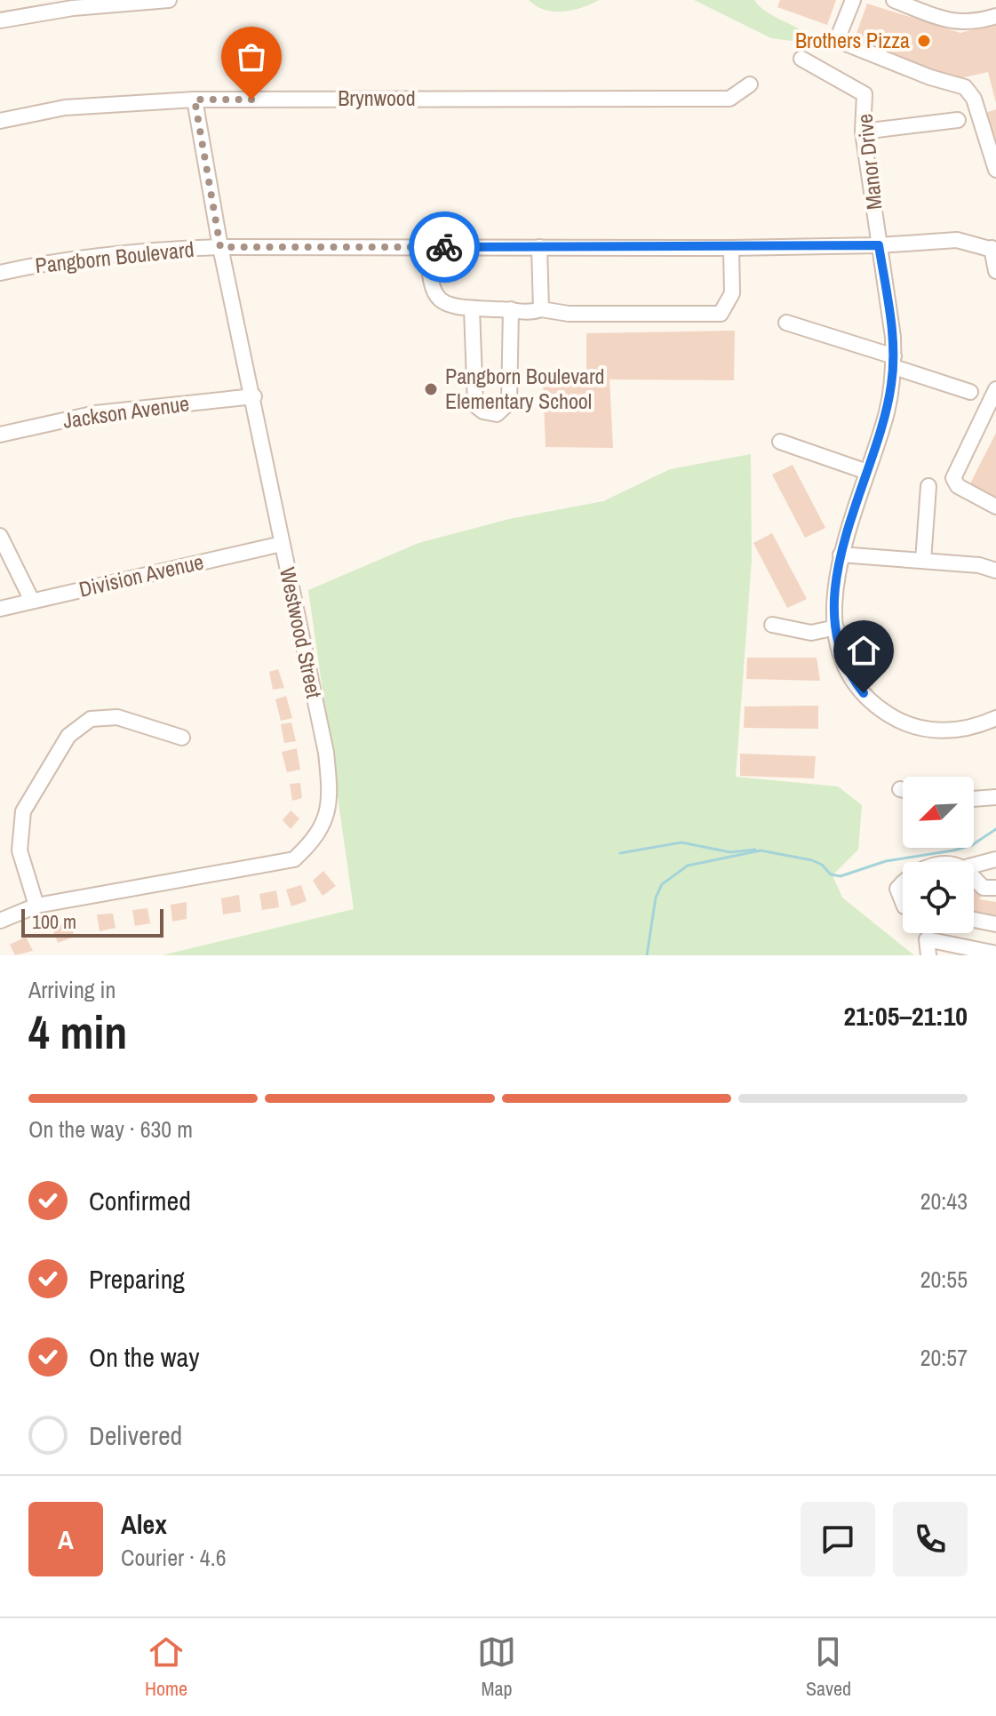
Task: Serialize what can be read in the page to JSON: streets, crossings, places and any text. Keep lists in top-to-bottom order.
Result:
{
  "streets": {
    "street": [
      "Brynwood",
      "Manor Drive",
      "Pangborn Boulevard",
      "Jackson Avenue",
      "Division Avenue",
      "Westwood Street"
    ]
  },
  "crossings": [
    ["Brynwood", "Westwood Street"],
    ["Manor Drive", "Pangborn Boulevard"],
    ["Pangborn Boulevard", "Westwood Street"],
    ["Jackson Avenue", "Westwood Street"],
    ["Division Avenue", "Westwood Street"]
  ],
  "places": ["Brothers Pizza", "Pangborn Boulevard Elementary School"],
  "scale_bar": "100 m",
  "north": "bottom left",
  "page": {
    "scale": "100 m",
    "heading": ["4 min", "Arriving in", "21:05–21:10"],
    "panel": ["Alex", "Courier · 4.6"],
    "bar": "On the way · 630 m",
    "list": [
      ["Confirmed", "20:43"],
      ["Preparing", "20:55"],
      ["On the way", "20:57"],
      "Delivered"
    ],
    "round": "A",
    "tabs": ["Home", "Map", "Saved"]
  }
}
